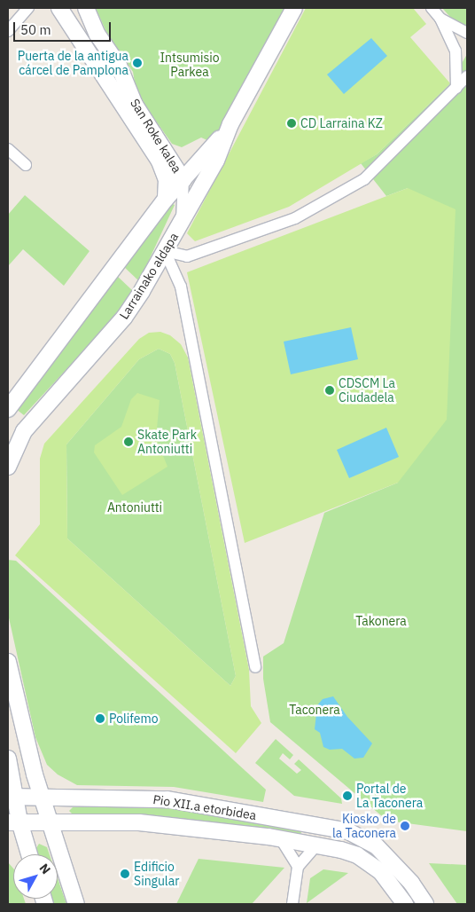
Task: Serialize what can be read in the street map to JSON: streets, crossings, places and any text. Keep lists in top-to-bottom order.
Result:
{
  "streets": {
    "street": ["San Roke kalea", "Larrainako aldapa", "Pio XII.a etorbidea"]
  },
  "crossings": [
    ["San Roke kalea", "Larrainako aldapa"]
  ],
  "parks": [
    "Intsumisio Parkea",
    "Antoniutti",
    "Takonera",
    "Taconera"
  ],
  "places": [
    "Puerta de la antigua cárcel de Pamplona",
    "CD Larraina KZ",
    "CDSCM La Ciudadela",
    "Skate Park Antoniutti",
    "Polifemo",
    "Portal de La Taconera",
    "Kiosko de la Taconera",
    "Edificio Singular"
  ],
  "scale_bar": "50 m",
  "north": "top right"
}
